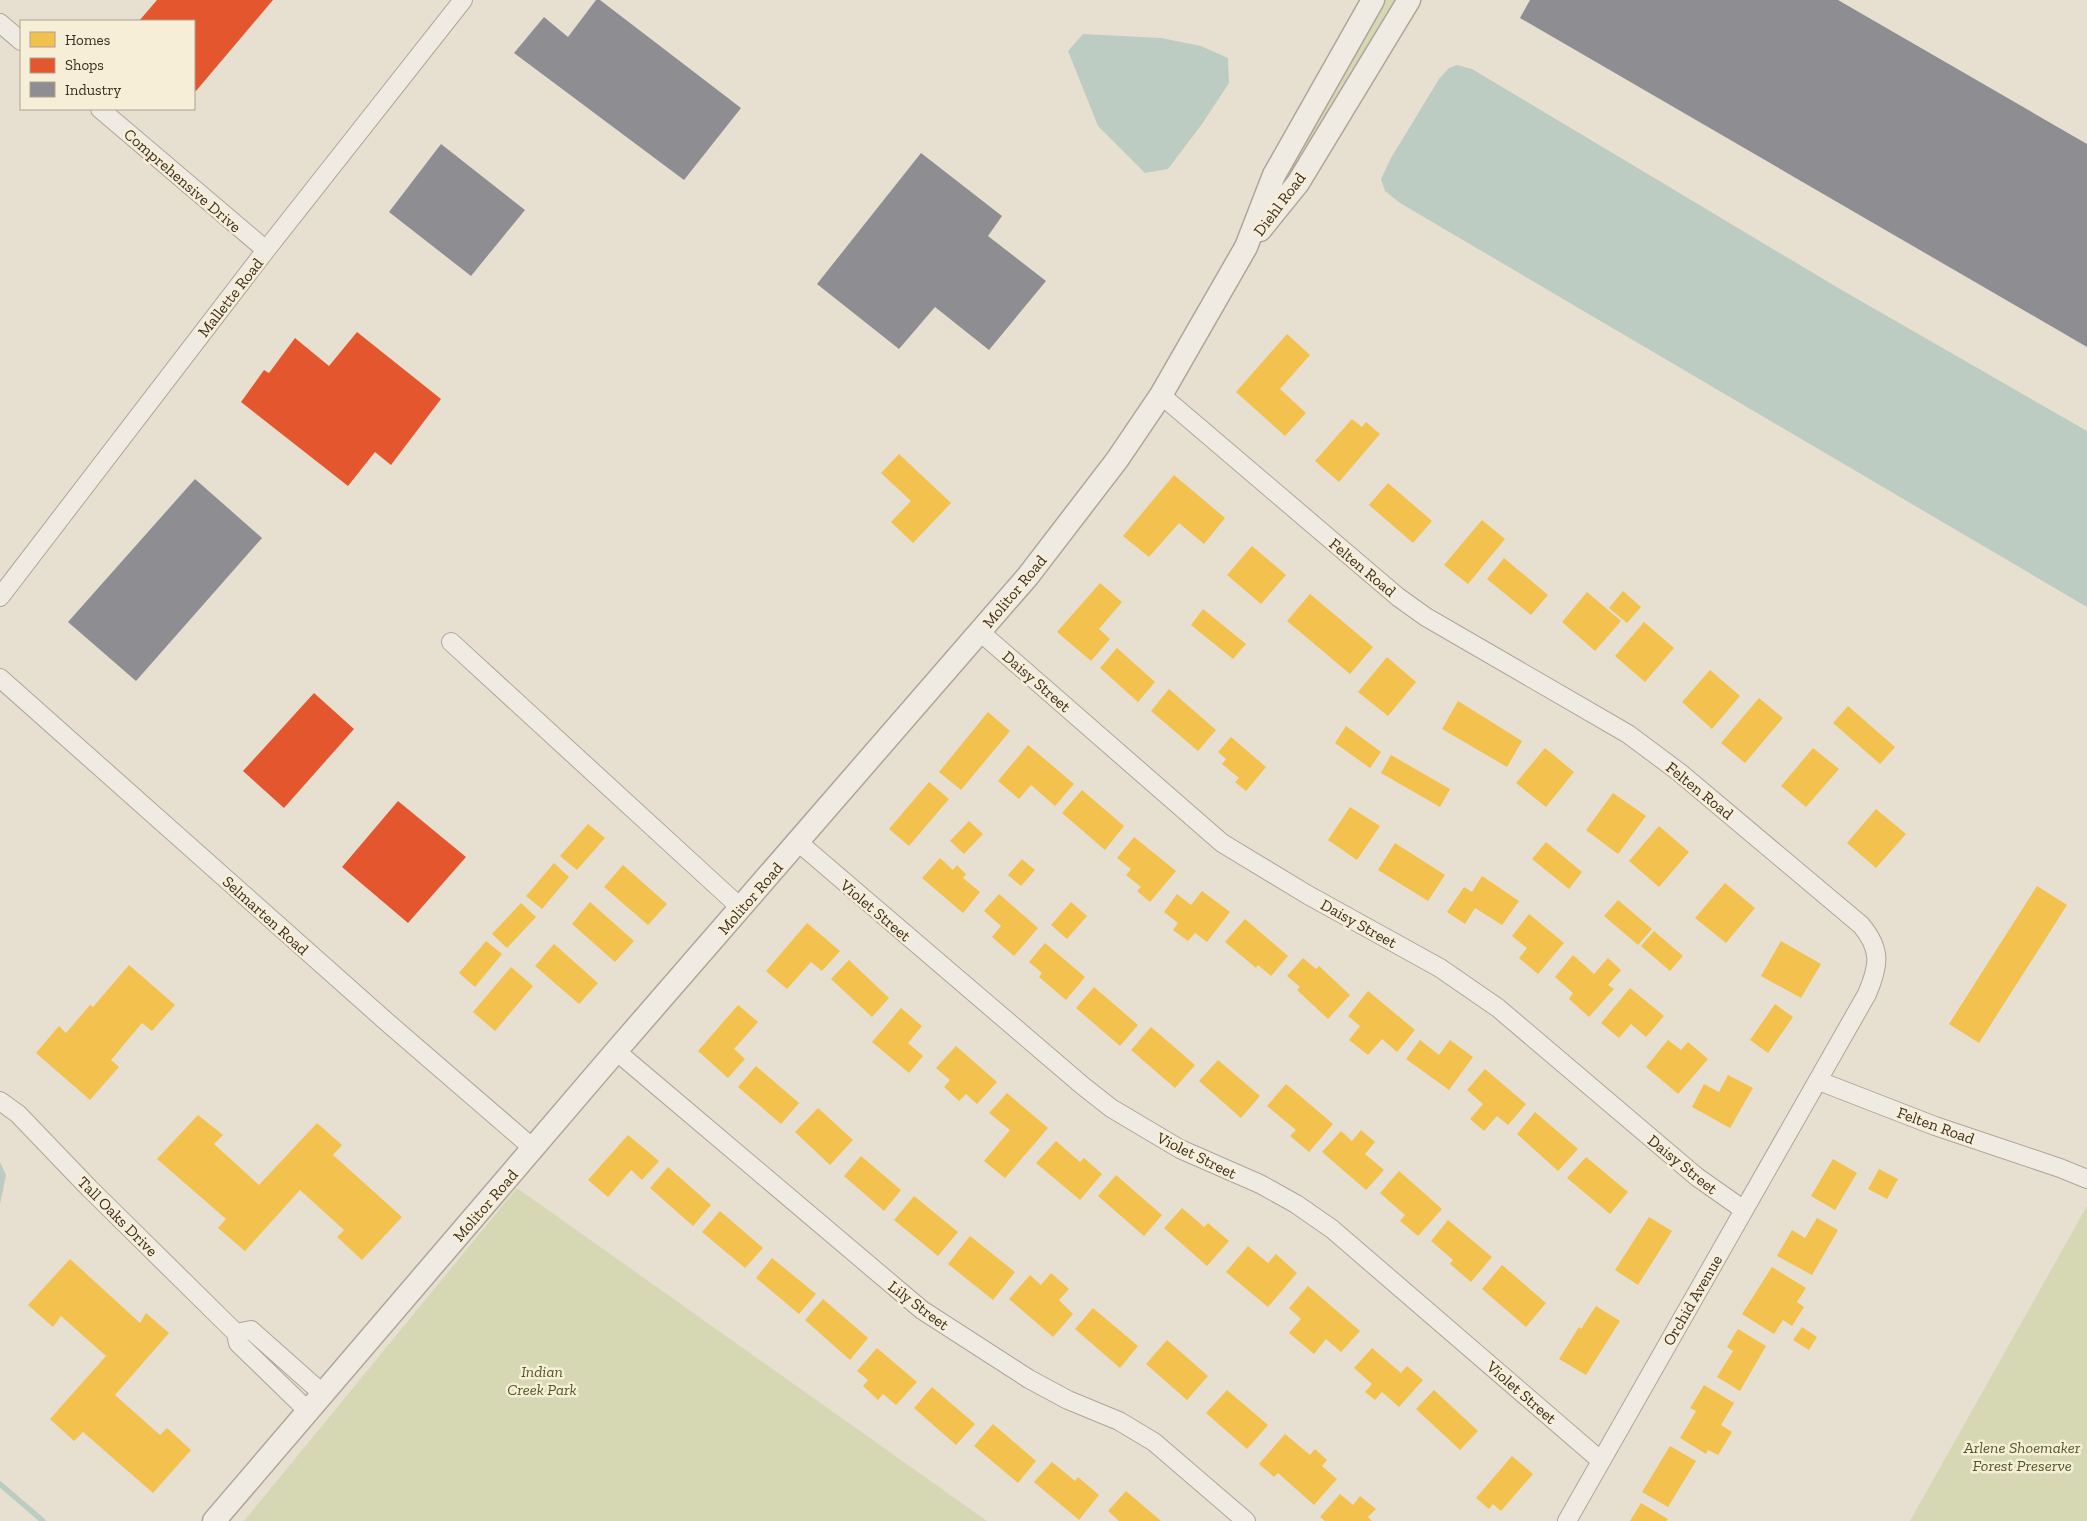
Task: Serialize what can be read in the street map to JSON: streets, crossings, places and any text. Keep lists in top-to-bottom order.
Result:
{
  "streets": {
    "street": [
      "Comprehensive Drive",
      "Diehl Road",
      "Mallette Road",
      "Felten Road",
      "Molitor Road",
      "Daisy Street",
      "Violet Street",
      "Selmarten Road",
      "Tall Oaks Drive",
      "Orchid Avenue",
      "Lily Street"
    ]
  },
  "crossings": [
    ["Comprehensive Drive", "Mallette Road"],
    ["Diehl Road", "Molitor Road"],
    ["Felten Road", "Molitor Road"],
    ["Felten Road", "Orchid Avenue"],
    ["Molitor Road", "Daisy Street"],
    ["Molitor Road", "Violet Street"],
    ["Molitor Road", "Selmarten Road"],
    ["Molitor Road", "Tall Oaks Drive"],
    ["Molitor Road", "Lily Street"],
    ["Daisy Street", "Orchid Avenue"],
    ["Violet Street", "Orchid Avenue"]
  ],
  "parks": ["Indian Creek Park", "Arlene Shoemaker Forest Preserve"],
  "legend": ["Homes", "Shops", "Industry"]
}
